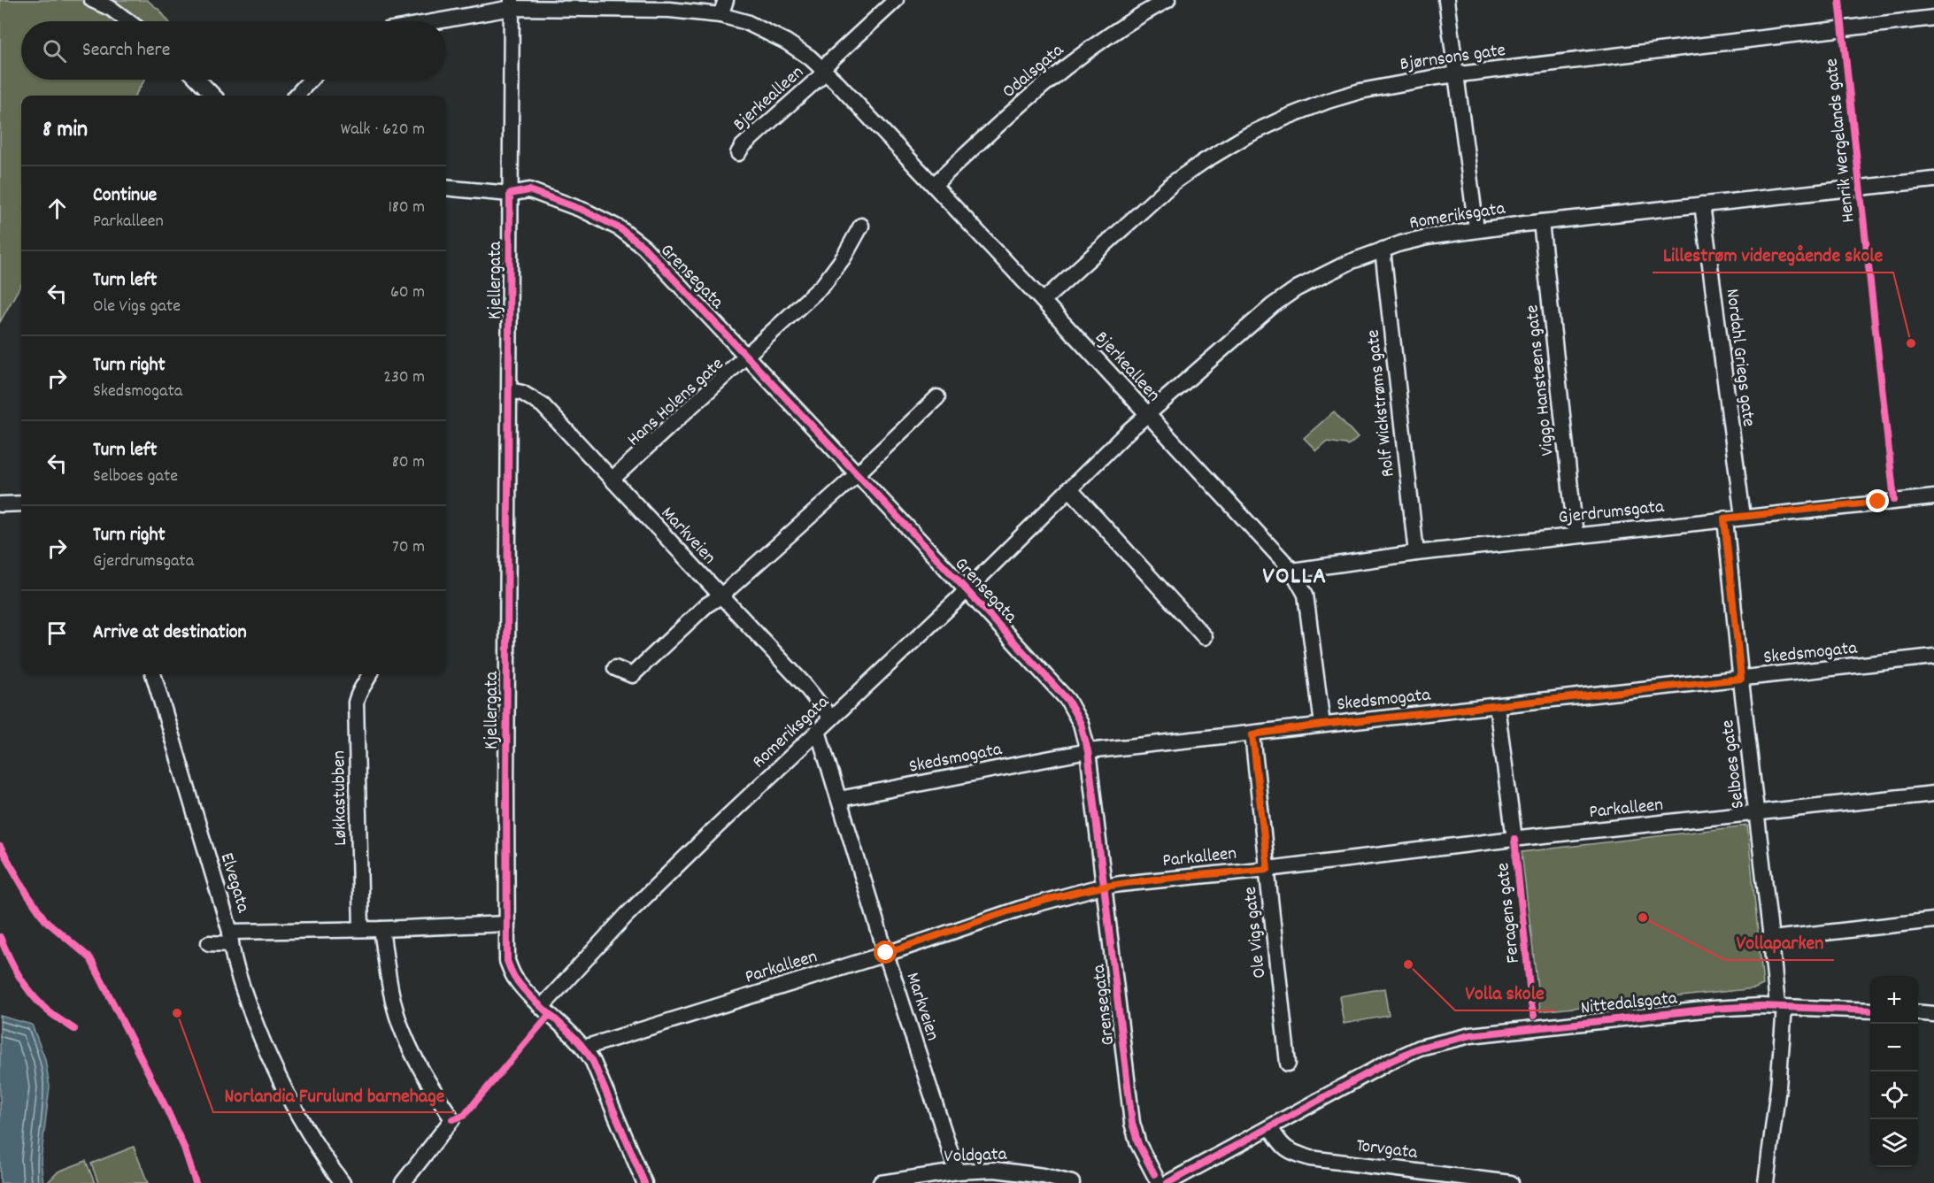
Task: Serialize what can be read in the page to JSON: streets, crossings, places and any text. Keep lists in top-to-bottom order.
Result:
{
  "streets": {
    "street": [
      "Bjørnsons gate",
      "Odalsgata",
      "Bjerkealleen",
      "Romeriksgata",
      "Grensegata",
      "Kjellergata",
      "Nordahl Griegs gate",
      "Viggo Hansteens gate",
      "Hans Holens gate",
      "Rolf Wickstrøms gate",
      "Gjerdrumsgata",
      "Markveien",
      "Skedsmogata",
      "Selboes gate",
      "Løkkastubben",
      "Parkalleen",
      "Elvegata",
      "Feragens gate",
      "Ole Vigs gate",
      "Nittedalsgata",
      "Torvgata",
      "Voldgata"
    ],
    "cycle path": ["Henrik Wergelands gate"]
  },
  "crossings": [
    ["Bjørnsons gate", "Bjerkealleen"],
    ["Odalsgata", "Bjerkealleen"],
    ["Bjerkealleen", "Romeriksgata"],
    ["Bjerkealleen", "Kjellergata"],
    ["Bjerkealleen", "Gjerdrumsgata"],
    ["Bjerkealleen", "Skedsmogata"],
    ["Romeriksgata", "Grensegata"],
    ["Romeriksgata", "Kjellergata"],
    ["Romeriksgata", "Nordahl Griegs gate"],
    ["Romeriksgata", "Viggo Hansteens gate"],
    ["Romeriksgata", "Rolf Wickstrøms gate"],
    ["Romeriksgata", "Markveien"],
    ["Grensegata", "Kjellergata"],
    ["Grensegata", "Hans Holens gate"],
    ["Grensegata", "Skedsmogata"],
    ["Grensegata", "Parkalleen"],
    ["Kjellergata", "Markveien"],
    ["Kjellergata", "Parkalleen"],
    ["Kjellergata", "Elvegata"],
    ["Nordahl Griegs gate", "Gjerdrumsgata"],
    ["Viggo Hansteens gate", "Gjerdrumsgata"],
    ["Hans Holens gate", "Markveien"],
    ["Rolf Wickstrøms gate", "Gjerdrumsgata"],
    ["Gjerdrumsgata", "Selboes gate"],
    ["Markveien", "Skedsmogata"],
    ["Markveien", "Parkalleen"],
    ["Markveien", "Voldgata"],
    ["Skedsmogata", "Selboes gate"],
    ["Skedsmogata", "Feragens gate"],
    ["Skedsmogata", "Ole Vigs gate"],
    ["Selboes gate", "Parkalleen"],
    ["Selboes gate", "Nittedalsgata"],
    ["Løkkastubben", "Elvegata"],
    ["Parkalleen", "Feragens gate"],
    ["Parkalleen", "Ole Vigs gate"],
    ["Nittedalsgata", "Torvgata"]
  ],
  "districts": ["VOLLA"],
  "places": [
    "Lillestrøm videregående skole",
    "Vollaparken",
    "Volla skole",
    "Norlandia Furulund barnehage"
  ],
  "page": {
    "search": "Search here",
    "heading": ["8 min", "Walk · 620 m"],
    "list": [
      ["Continue", "Parkalleen", "180 m"],
      ["Turn left", "Ole Vigs gate", "60 m"],
      ["Turn right", "Skedsmogata", "230 m"],
      ["Turn left", "Selboes gate", "80 m"],
      ["Turn right", "Gjerdrumsgata", "70 m"],
      "Arrive at destination"
    ],
    "map_buttons": ["+", "−"]
  }
}
